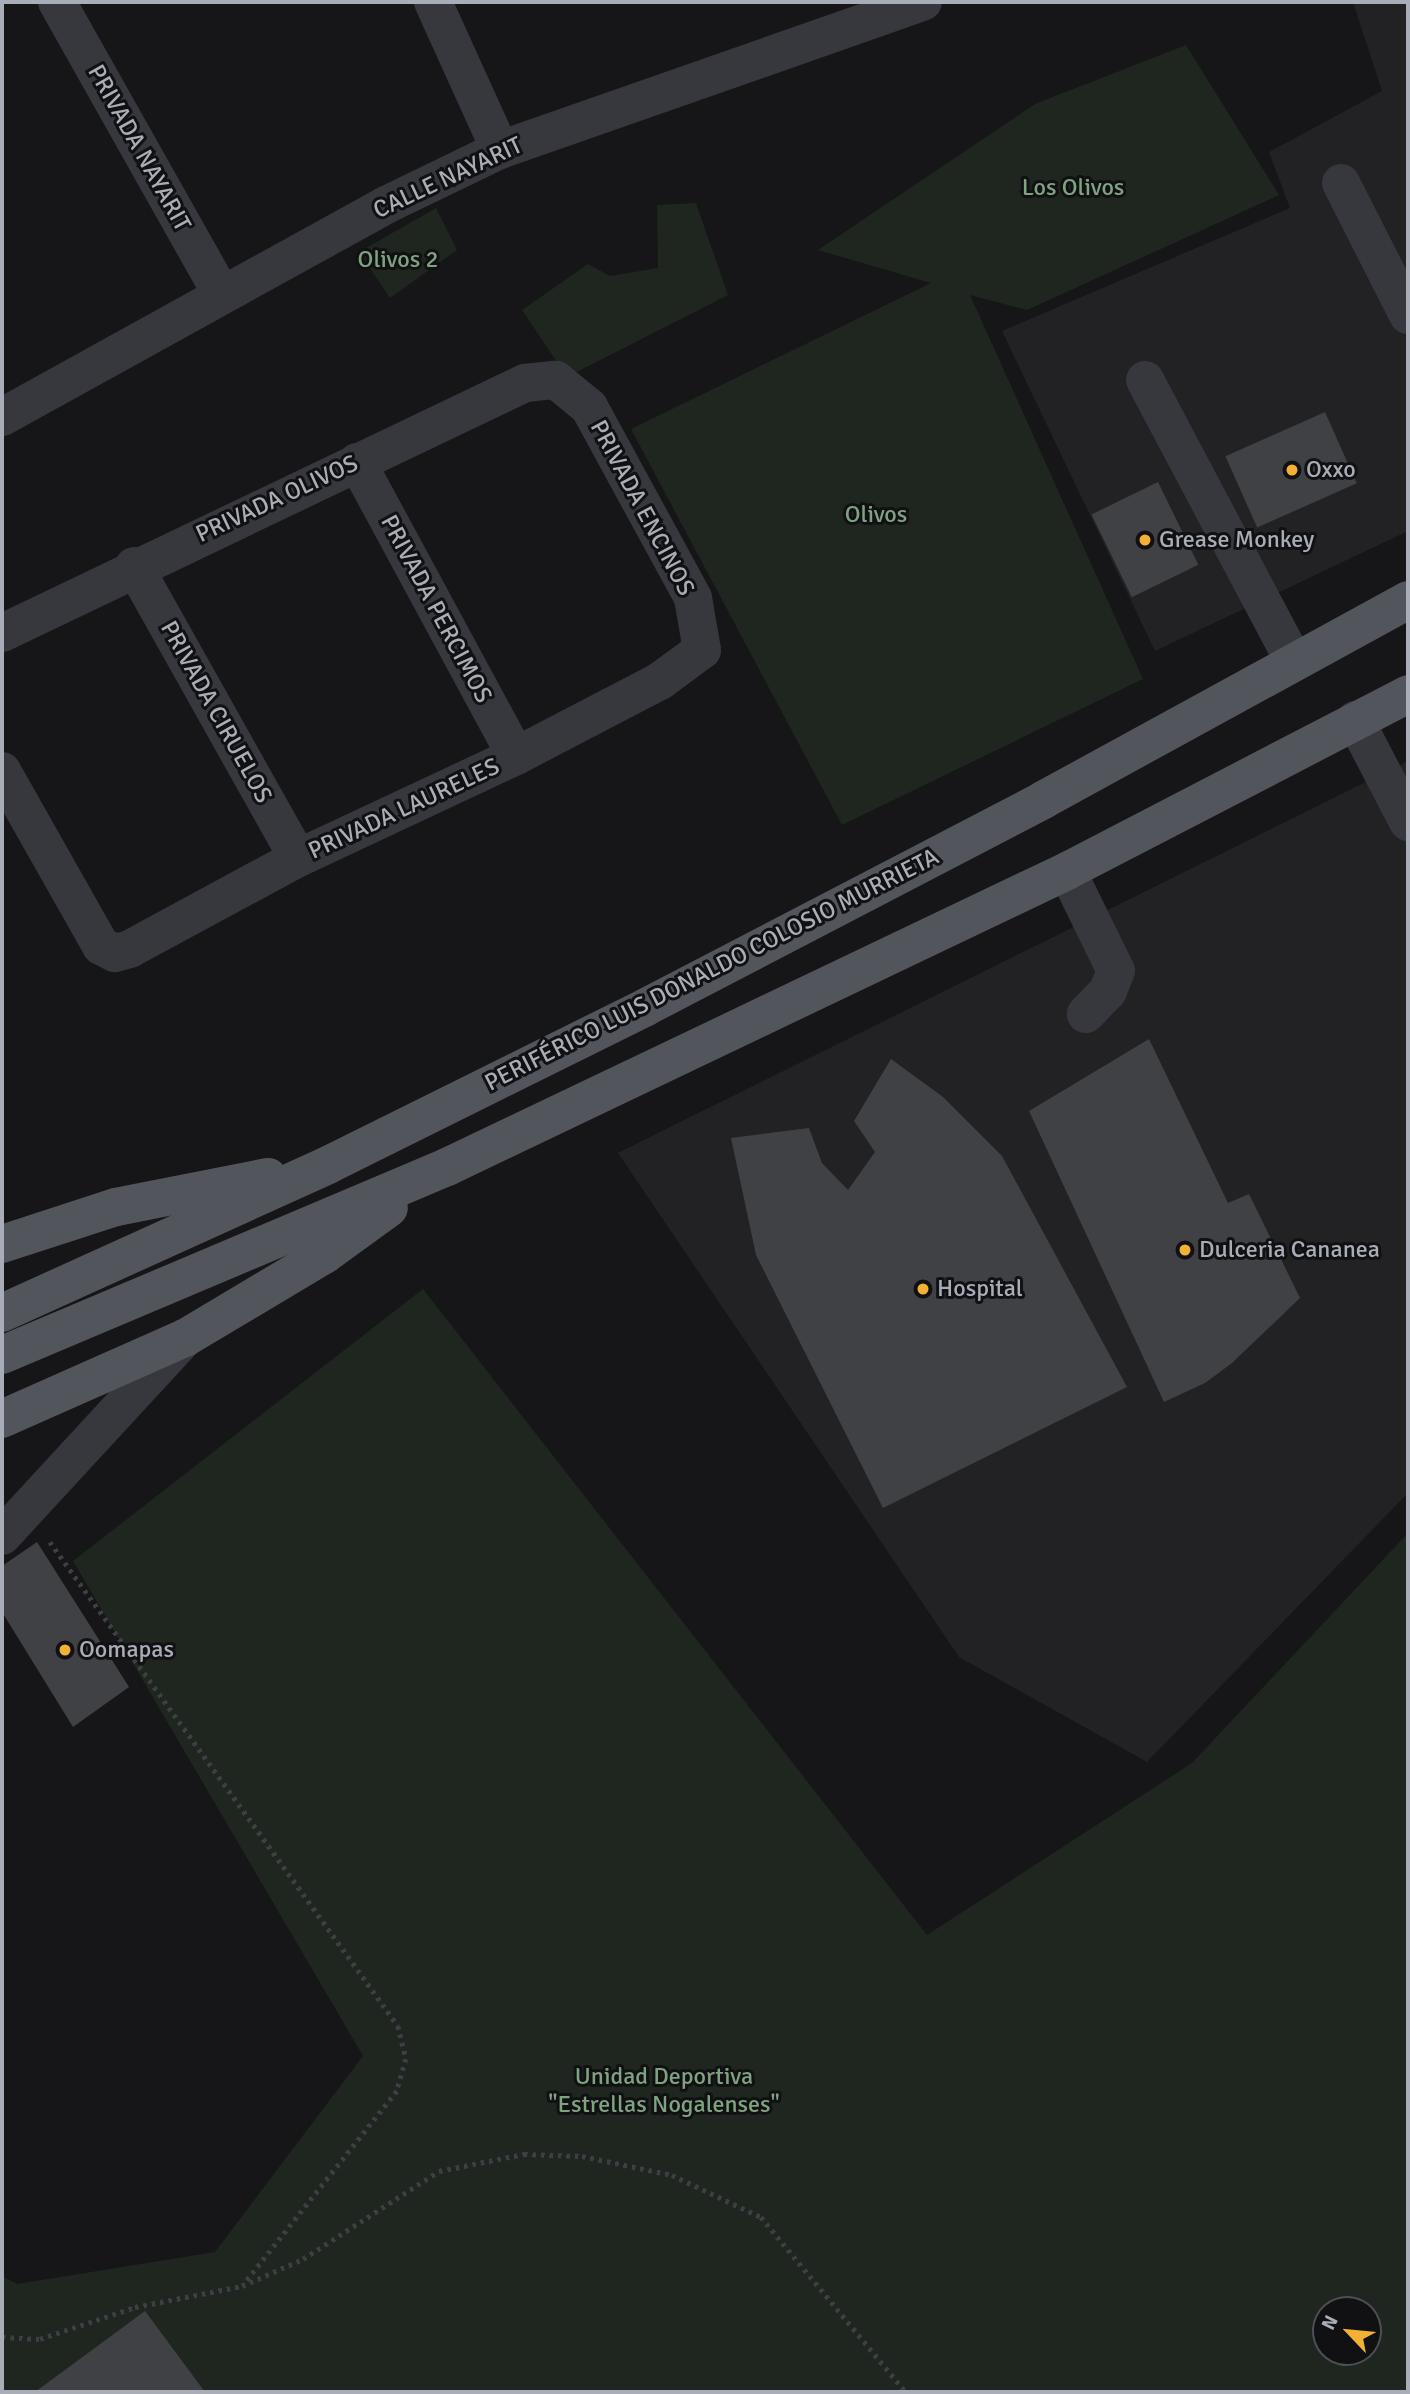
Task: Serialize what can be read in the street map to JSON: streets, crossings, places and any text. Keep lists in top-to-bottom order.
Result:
{
  "streets": {
    "main road": ["PERIFÉRICO LUIS DONALDO COLOSIO MURRIETA"],
    "street": [
      "PRIVADA NAYARIT",
      "CALLE NAYARIT",
      "PRIVADA OLIVOS",
      "PRIVADA ENCINOS",
      "PRIVADA PERCIMOS",
      "PRIVADA CIRUELOS",
      "PRIVADA LAURELES"
    ]
  },
  "crossings": [
    ["PRIVADA NAYARIT", "CALLE NAYARIT"],
    ["PRIVADA OLIVOS", "PRIVADA ENCINOS"],
    ["PRIVADA OLIVOS", "PRIVADA PERCIMOS"],
    ["PRIVADA OLIVOS", "PRIVADA CIRUELOS"],
    ["PRIVADA ENCINOS", "PRIVADA LAURELES"],
    ["PRIVADA PERCIMOS", "PRIVADA LAURELES"],
    ["PRIVADA CIRUELOS", "PRIVADA LAURELES"]
  ],
  "parks": [
    "Los Olivos",
    "Olivos 2",
    "Olivos",
    "Unidad Deportiva \"Estrellas Nogalenses\""
  ],
  "places": [
    "Oxxo",
    "Grease Monkey",
    "Dulceria Cananea",
    "Hospital",
    "Oomapas"
  ],
  "north": "top left"
}
